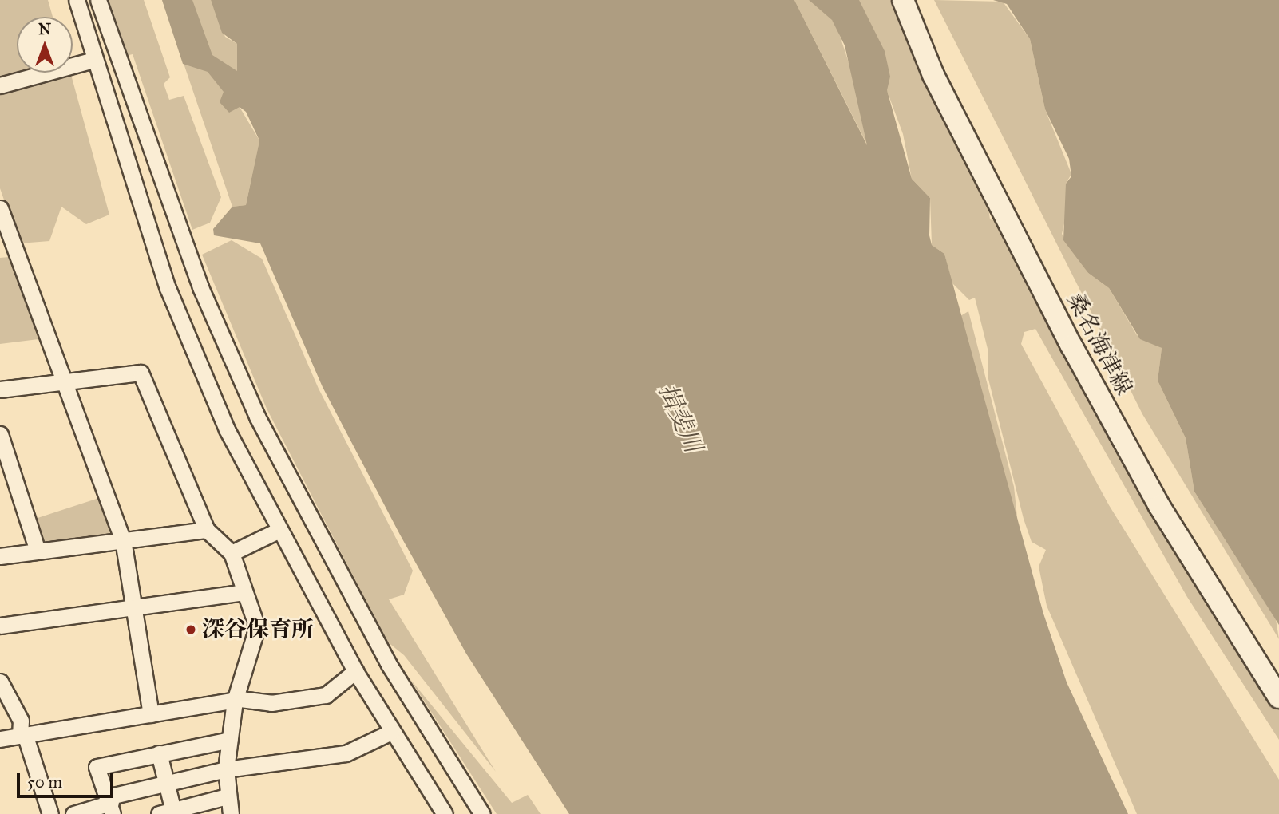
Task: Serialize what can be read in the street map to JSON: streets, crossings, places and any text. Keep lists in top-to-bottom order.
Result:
{
  "streets": {
    "main road": ["桑名海津線"]
  },
  "water": ["揖斐川"],
  "places": ["深谷保育所"],
  "scale_bar": "50 m",
  "north": "top"
}
